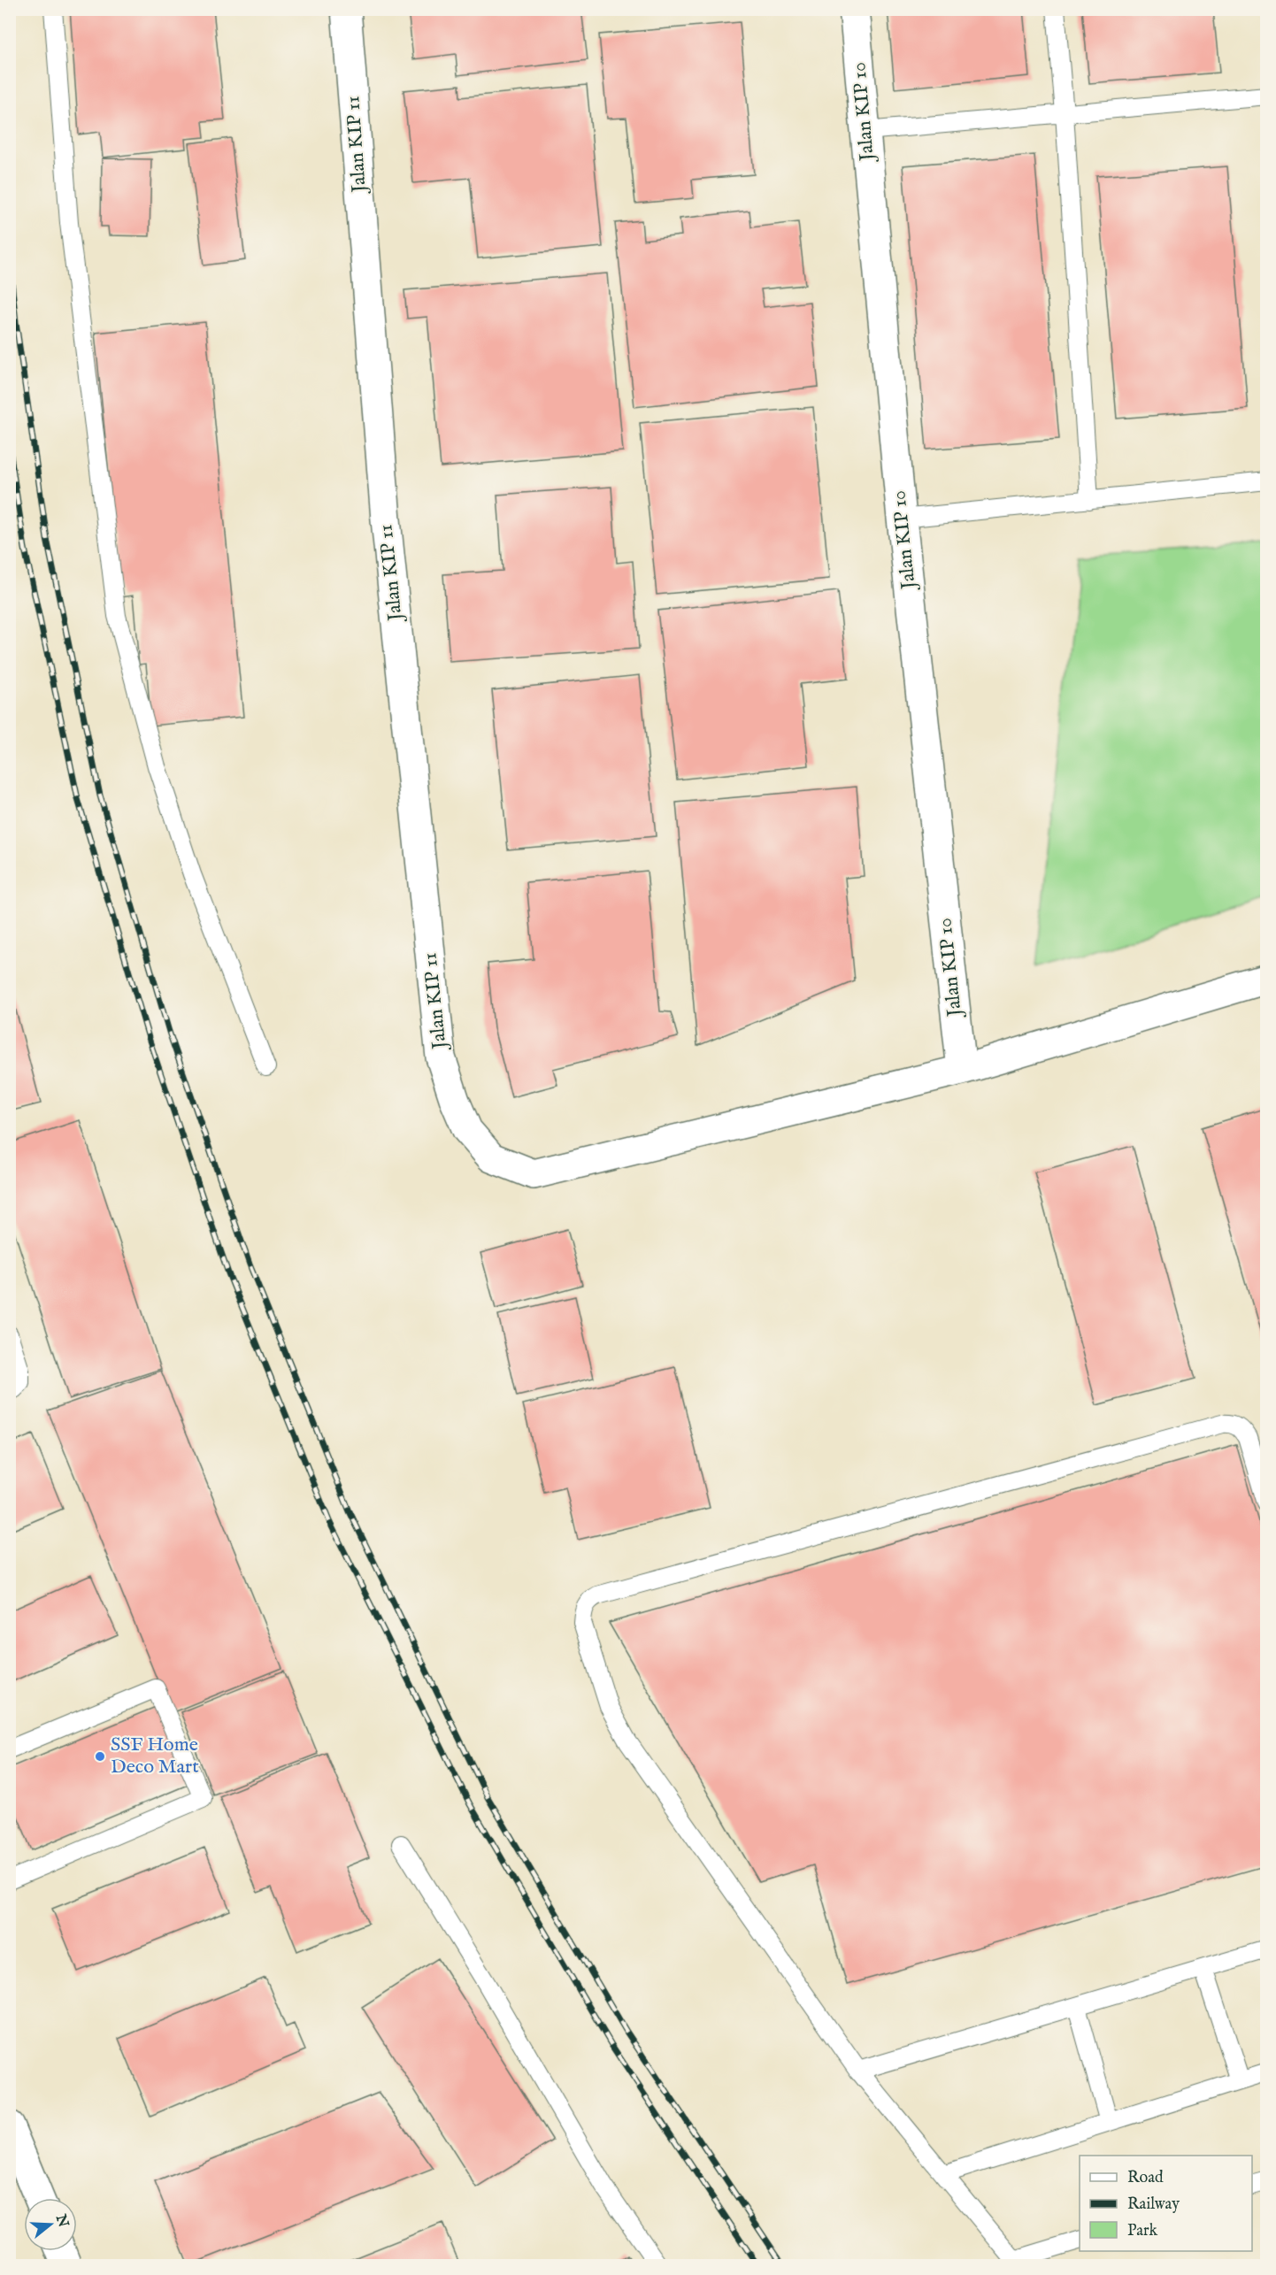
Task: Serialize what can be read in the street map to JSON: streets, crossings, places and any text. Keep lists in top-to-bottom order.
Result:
{
  "streets": {
    "street": ["Jalan KIP 10", "Jalan KIP 11"]
  },
  "crossings": [
    ["Jalan KIP 10", "Jalan KIP 11"]
  ],
  "places": ["SSF Home Deco Mart"],
  "legend": ["Road", "Railway", "Park"],
  "north": "right"
}
